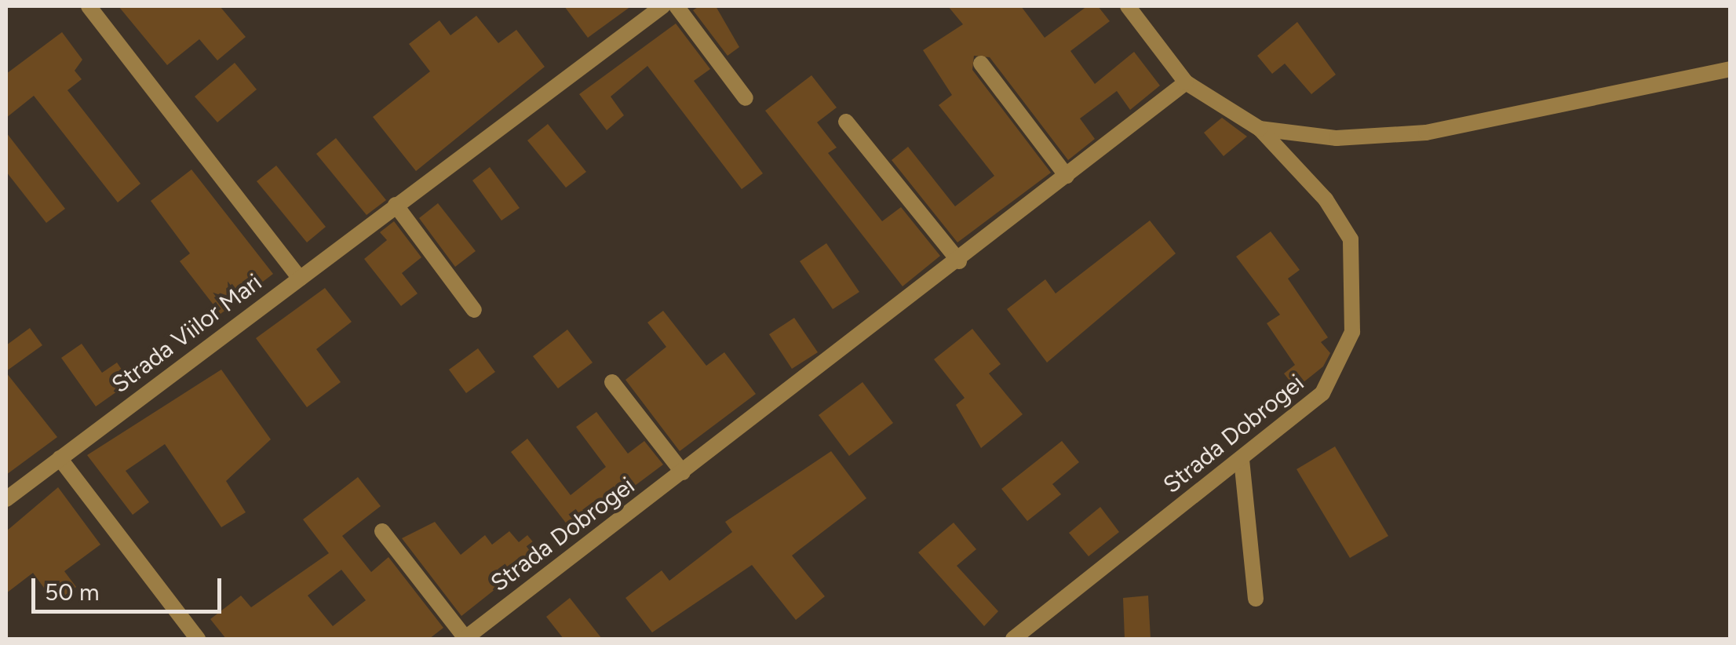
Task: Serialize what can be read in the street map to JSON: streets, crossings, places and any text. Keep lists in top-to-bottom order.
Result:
{
  "streets": {
    "street": ["Strada Viilor Mari", "Strada Dobrogei"]
  },
  "scale_bar": "50 m"
}
